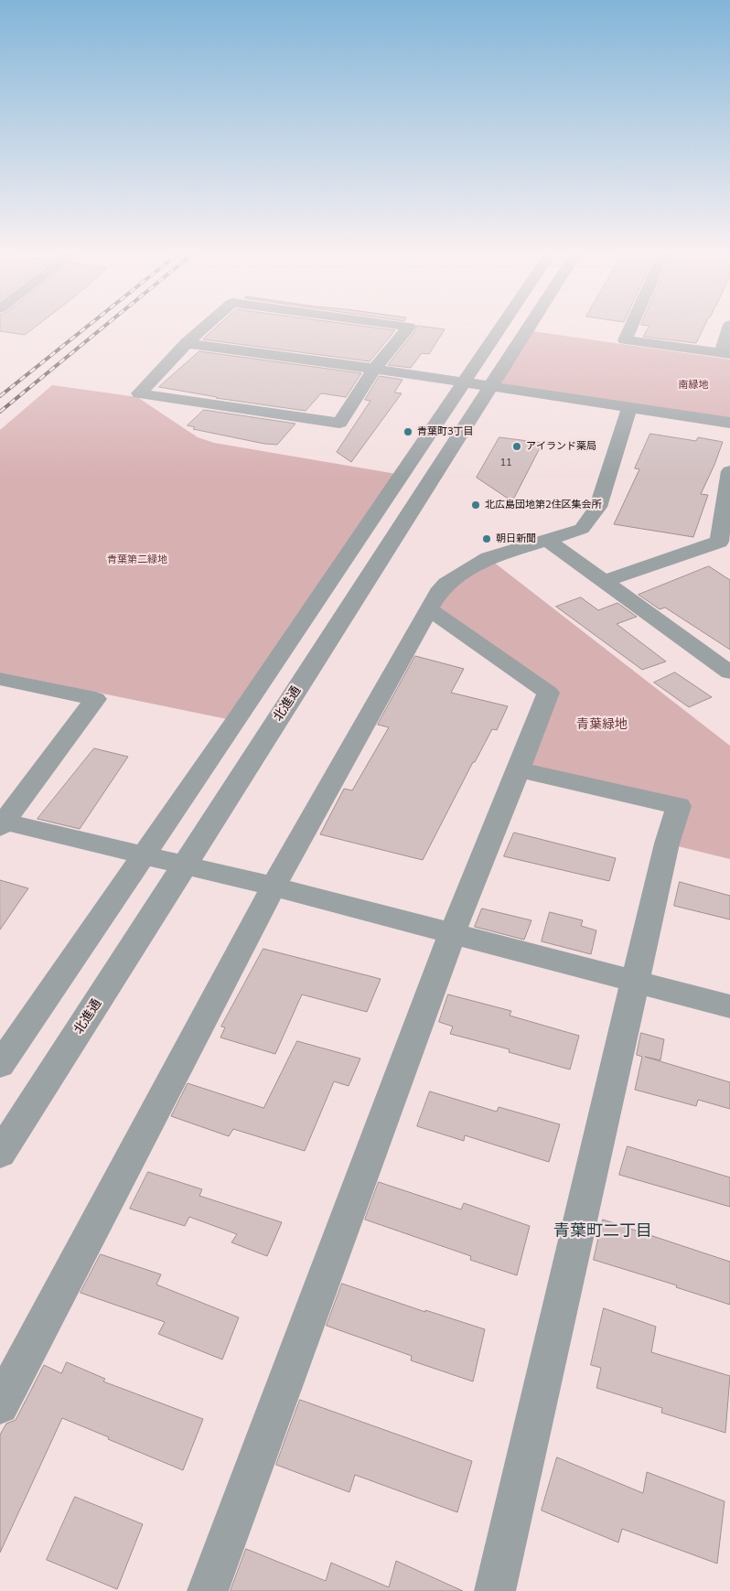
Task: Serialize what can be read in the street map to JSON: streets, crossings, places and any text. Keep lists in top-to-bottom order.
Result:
{
  "streets": {
    "street": ["北進通"]
  },
  "districts": ["青葉町二丁目"],
  "parks": ["南緑地", "青葉第二緑地", "青葉緑地"],
  "places": [
    "青葉町3丁目",
    "アイランド薬局",
    "北広島団地第2住区集会所",
    "朝日新聞"
  ],
  "house_numbers": ["11"]
}
